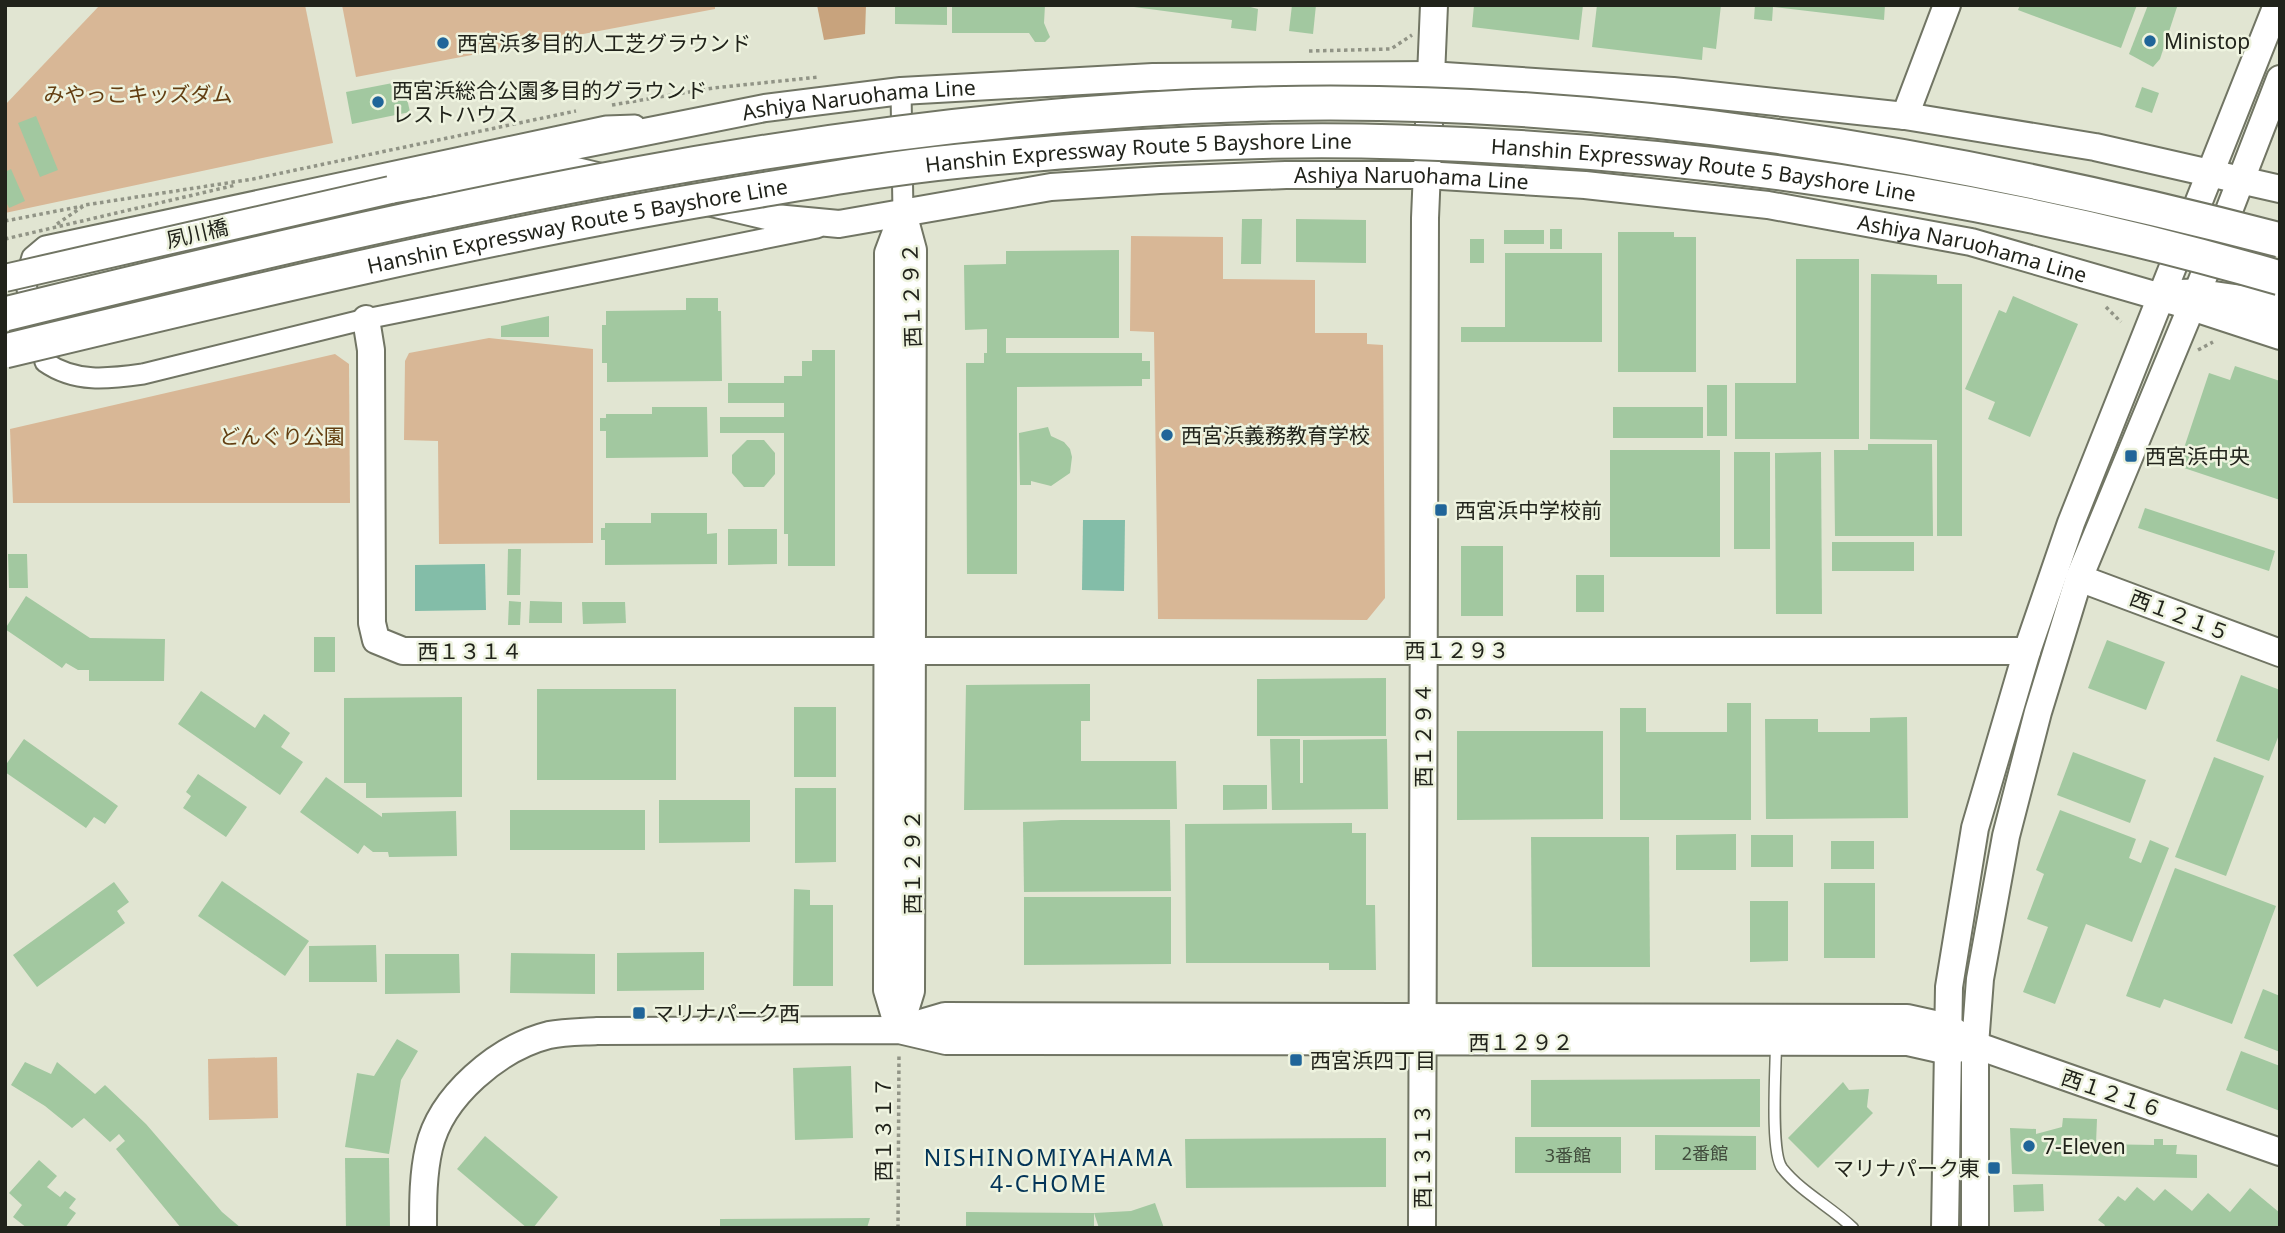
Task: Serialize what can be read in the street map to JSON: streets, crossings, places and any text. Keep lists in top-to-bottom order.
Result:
{
  "streets": {
    "highway": ["Hanshin Expressway Route 5 Bayshore Line"],
    "street": [
      "Ashiya Naruohama Line",
      "夙川橋",
      "西１２９２",
      "西１２１５",
      "西１２９３",
      "西１３１４",
      "西１２９４",
      "西１２１６",
      "西１３１３"
    ],
    "path": ["西１３１７"]
  },
  "crossings": [
    ["Ashiya Naruohama Line", "夙川橋"],
    ["Ashiya Naruohama Line", "西１２９２"],
    ["Ashiya Naruohama Line", "西１２９４"],
    ["西１２９２", "西１２９３"],
    ["西１２９２", "西１３１４"],
    ["西１２９２", "西１２９４"],
    ["西１２９２", "西１２１６"],
    ["西１２９２", "西１３１７"],
    ["西１２９２", "西１３１３"],
    ["西１２９３", "西１３１４"],
    ["西１２９３", "西１２９４"],
    ["西１２９４", "西１３１３"]
  ],
  "districts": ["NISHINOMIYAHAMA 4-CHOME"],
  "parks": ["みやっこキッズダム", "どんぐり公園"],
  "places": {
    "other": [
      "Ministop",
      "西宮浜多目的人工芝グラウンド",
      "西宮浜総合公園多目的グラウンド レストハウス",
      "西宮浜義務教育学校",
      "7-Eleven"
    ],
    "transit": [
      "西宮浜中央",
      "西宮浜中学校前",
      "マリナパーク西",
      "西宮浜四丁目",
      "マリナパーク東"
    ]
  },
  "house_numbers": ["2番館", "3番館"]
}
